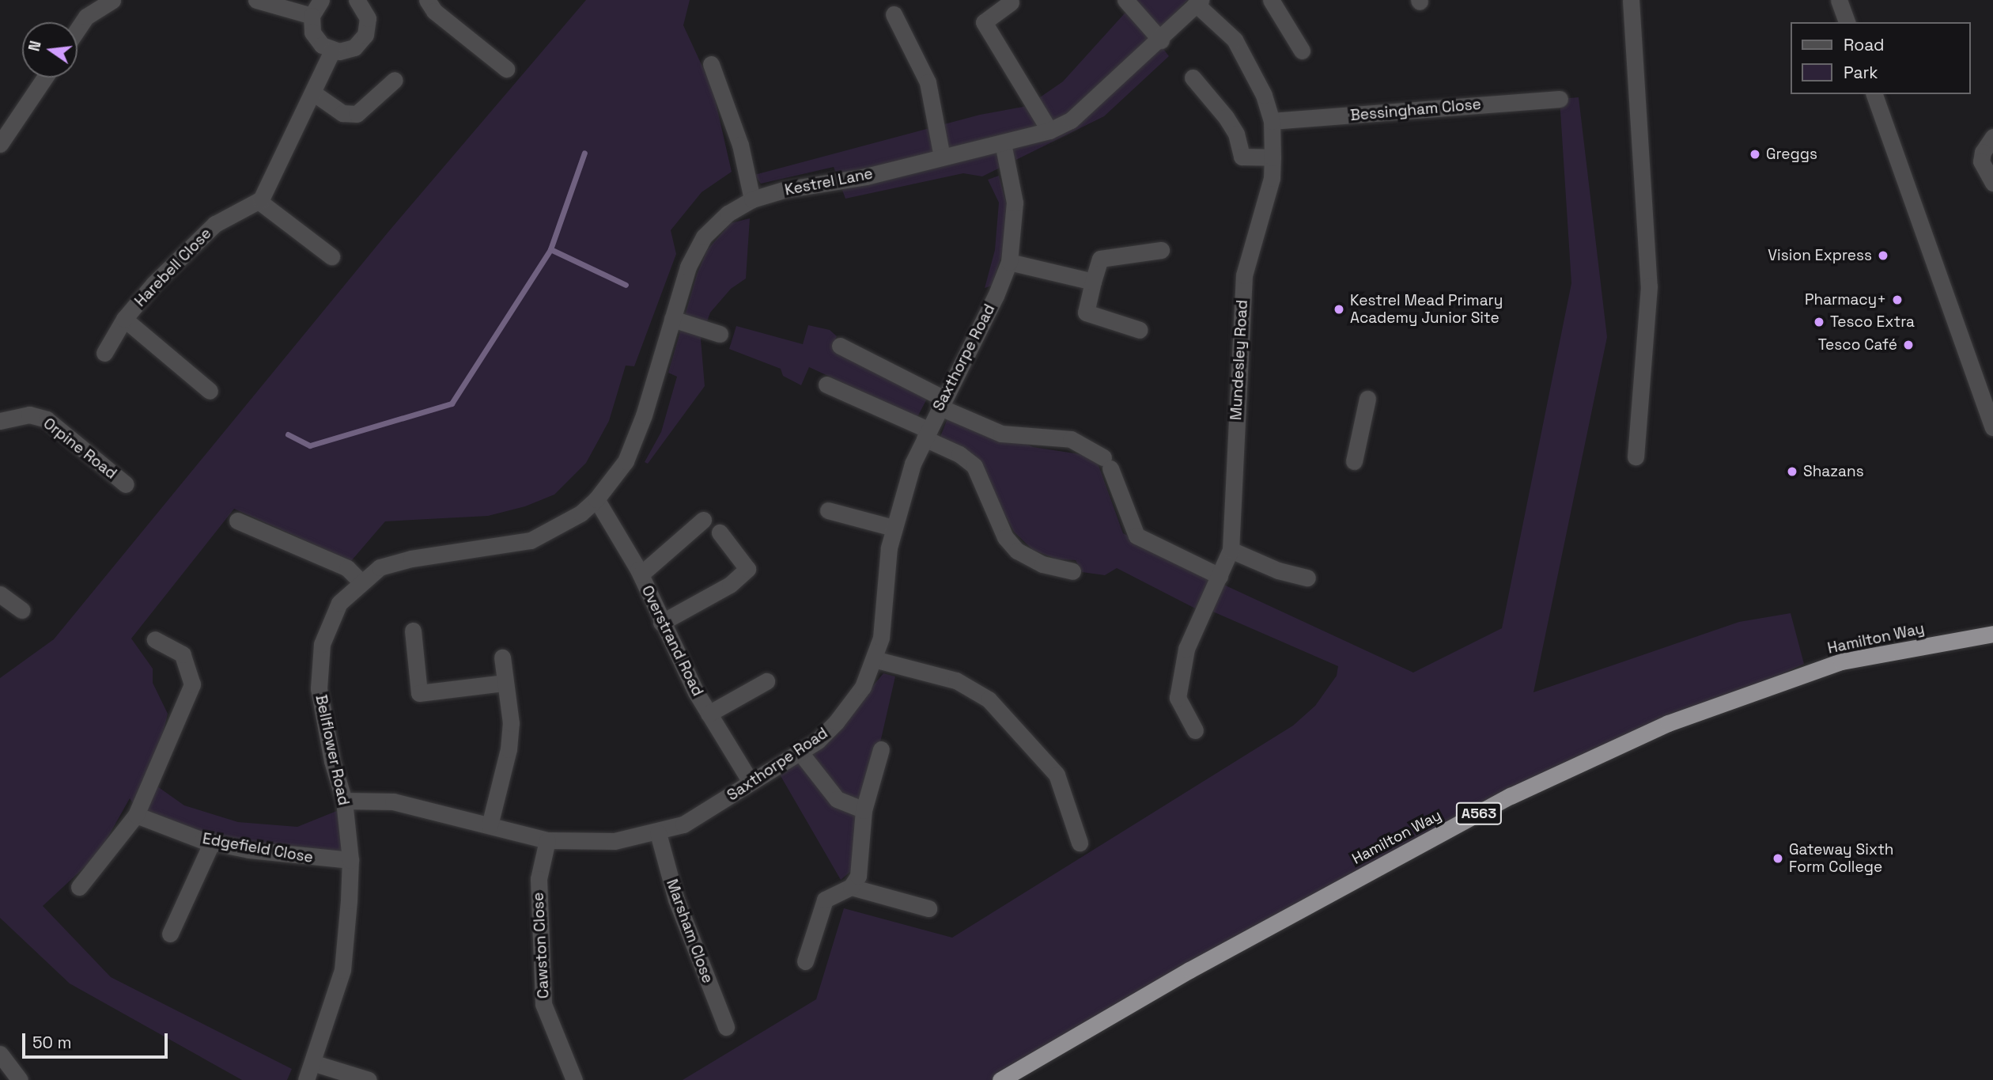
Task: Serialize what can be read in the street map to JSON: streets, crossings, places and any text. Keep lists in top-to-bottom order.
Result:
{
  "streets": {
    "highway": ["Hamilton Way", "A563"],
    "street": [
      "Bessingham Close",
      "Kestrel Lane",
      "Harebell Close",
      "Saxthorpe Road",
      "Mundesley Road",
      "Orpine Road",
      "Overstrand Road",
      "Bellflower Road",
      "Edgefield Close",
      "Marsham Close",
      "Cawston Close"
    ]
  },
  "crossings": [
    ["Bessingham Close", "Mundesley Road"],
    ["Kestrel Lane", "Saxthorpe Road"],
    ["Kestrel Lane", "Mundesley Road"],
    ["Kestrel Lane", "Overstrand Road"],
    ["Kestrel Lane", "Bellflower Road"],
    ["Saxthorpe Road", "Overstrand Road"],
    ["Saxthorpe Road", "Bellflower Road"],
    ["Saxthorpe Road", "Marsham Close"],
    ["Saxthorpe Road", "Cawston Close"],
    ["Overstrand Road", "Bellflower Road"],
    ["Bellflower Road", "Edgefield Close"]
  ],
  "places": [
    "Greggs",
    "Vision Express",
    "Pharmacy+",
    "Kestrel Mead Primary Academy Junior Site",
    "Tesco Extra",
    "Tesco Café",
    "Shazans",
    "Gateway Sixth Form College"
  ],
  "legend": ["Road", "Park"],
  "scale_bar": "50 m",
  "north": "left"
}
